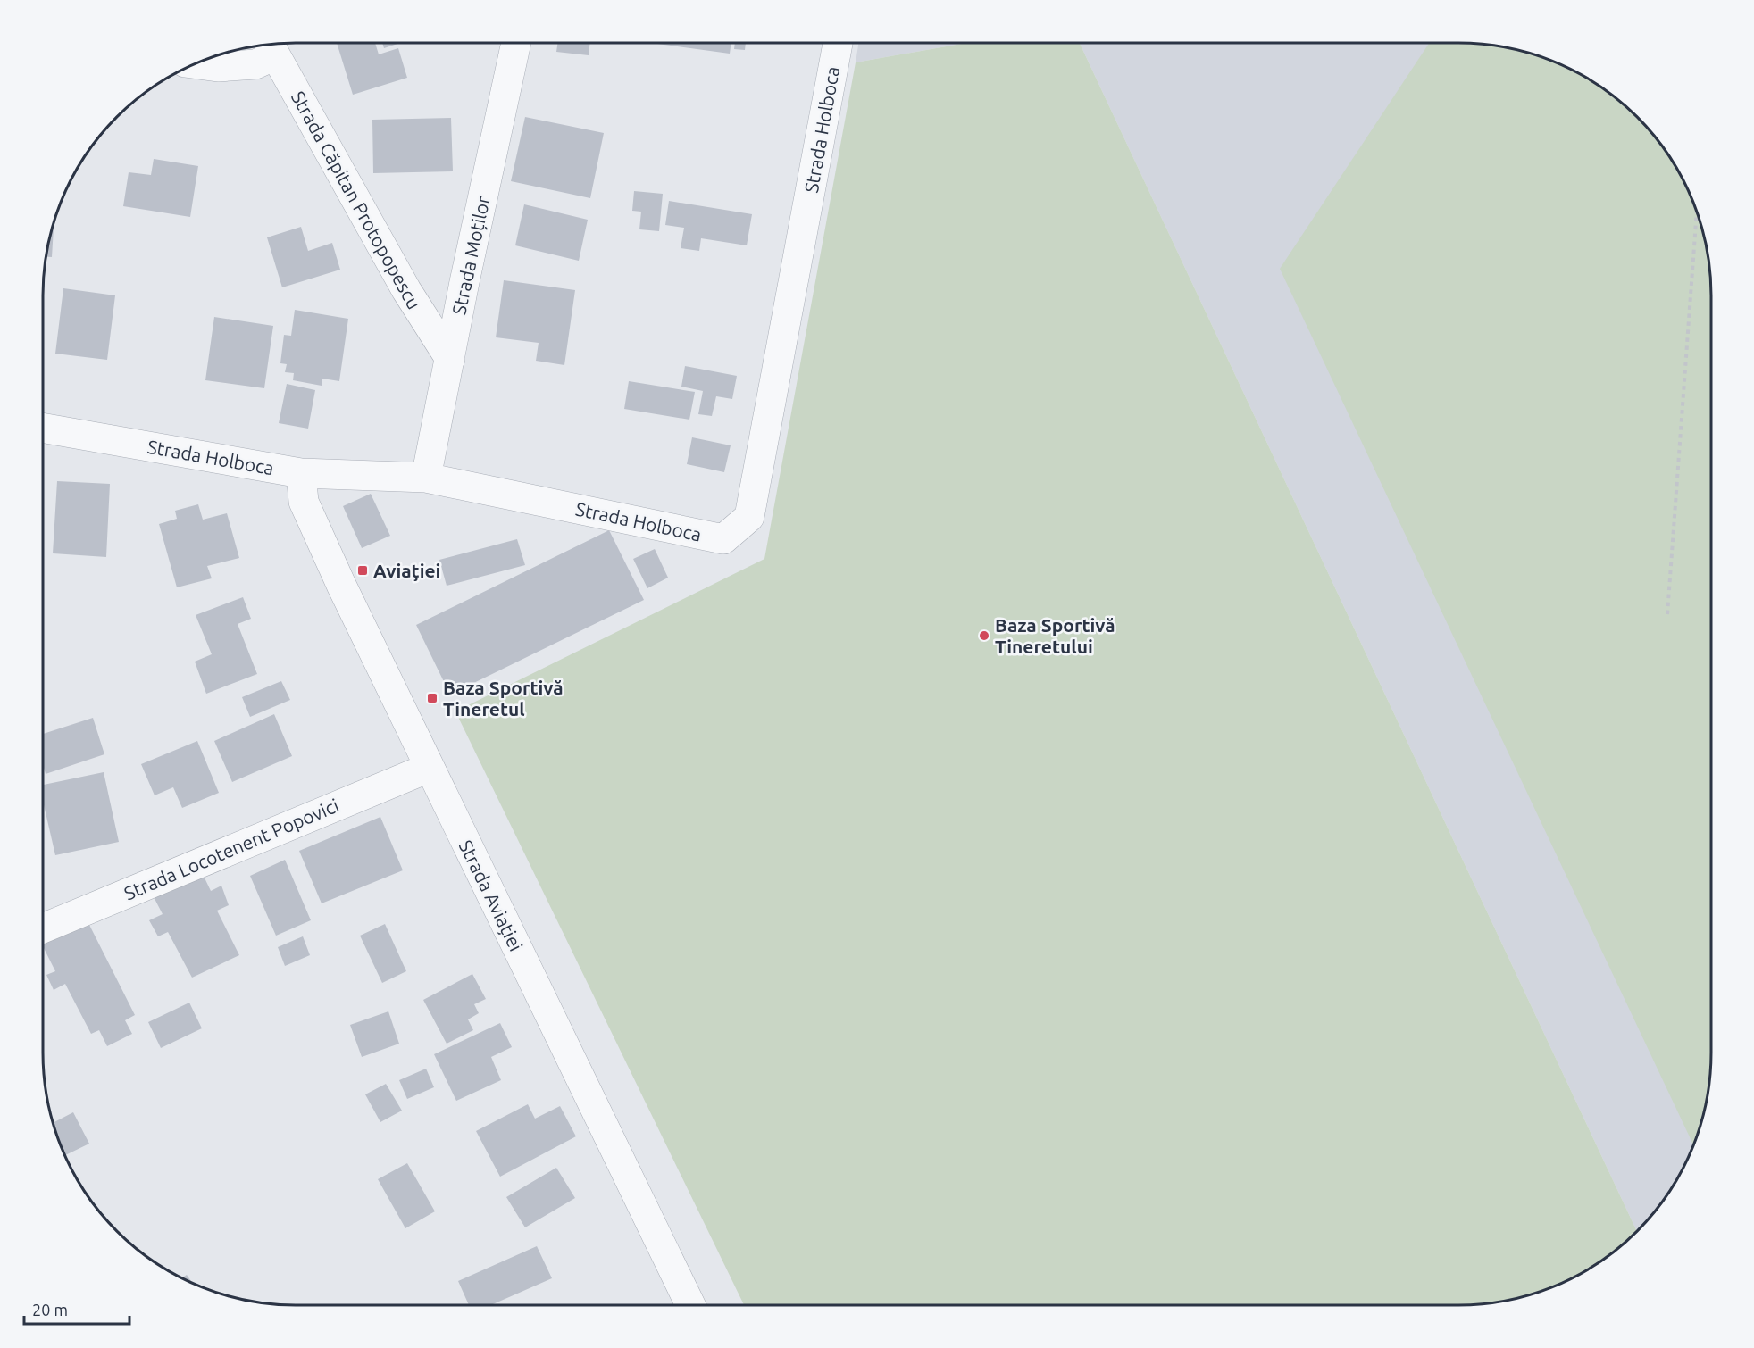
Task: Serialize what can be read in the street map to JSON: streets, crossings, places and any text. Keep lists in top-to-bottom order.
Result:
{
  "streets": {
    "street": [
      "Strada Holboca",
      "Strada Căpitan Protopopescu",
      "Strada Moților",
      "Strada Locotenent Popovici",
      "Strada Aviației"
    ]
  },
  "crossings": [
    ["Strada Holboca", "Strada Moților"],
    ["Strada Holboca", "Strada Aviației"],
    ["Strada Căpitan Protopopescu", "Strada Moților"],
    ["Strada Locotenent Popovici", "Strada Aviației"]
  ],
  "places": {
    "transit": ["Aviației", "Baza Sportivă Tineretul"],
    "other": ["Baza Sportivă Tineretului"]
  },
  "scale_bar": "20 m"
}
